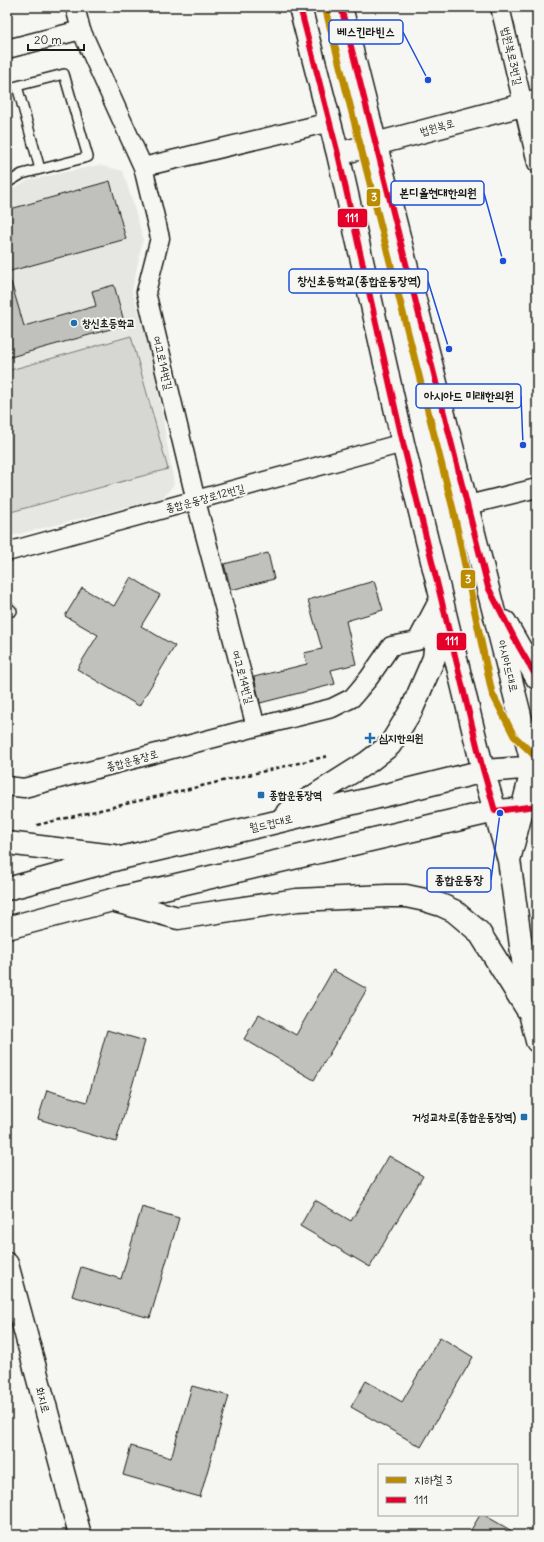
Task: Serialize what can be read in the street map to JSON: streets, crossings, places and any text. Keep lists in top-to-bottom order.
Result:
{
  "streets": {
    "main road": [
      "법원북로",
      "아시아드대로",
      "월드컵대로",
      "화지로"
    ],
    "street": [
      "법원북로3번길",
      "여고로14번길",
      "종합운동장로12번길",
      "종합운동장로"
    ]
  },
  "crossings": [
    ["법원북로3번길", "법원북로"],
    ["법원북로", "아시아드대로"],
    ["여고로14번길", "종합운동장로12번길"],
    ["여고로14번길", "종합운동장로"],
    ["종합운동장로12번길", "아시아드대로"],
    ["아시아드대로", "종합운동장로"],
    ["아시아드대로", "월드컵대로"]
  ],
  "places": {
    "other": [
      "베스킨라빈스",
      "본디올현대한의원",
      "창신초등학교",
      "창신초등학교(종합운동장역)",
      "아시아드 미래한의원",
      "종합운동장"
    ],
    "health": ["심지한의원"],
    "transit": ["종합운동장역", "거성교차로(종합운동장역)"]
  },
  "lines": ["metro line 3", "transit line 111"],
  "legend": ["지하철 3", "111"],
  "scale_bar": "20 m"
}
